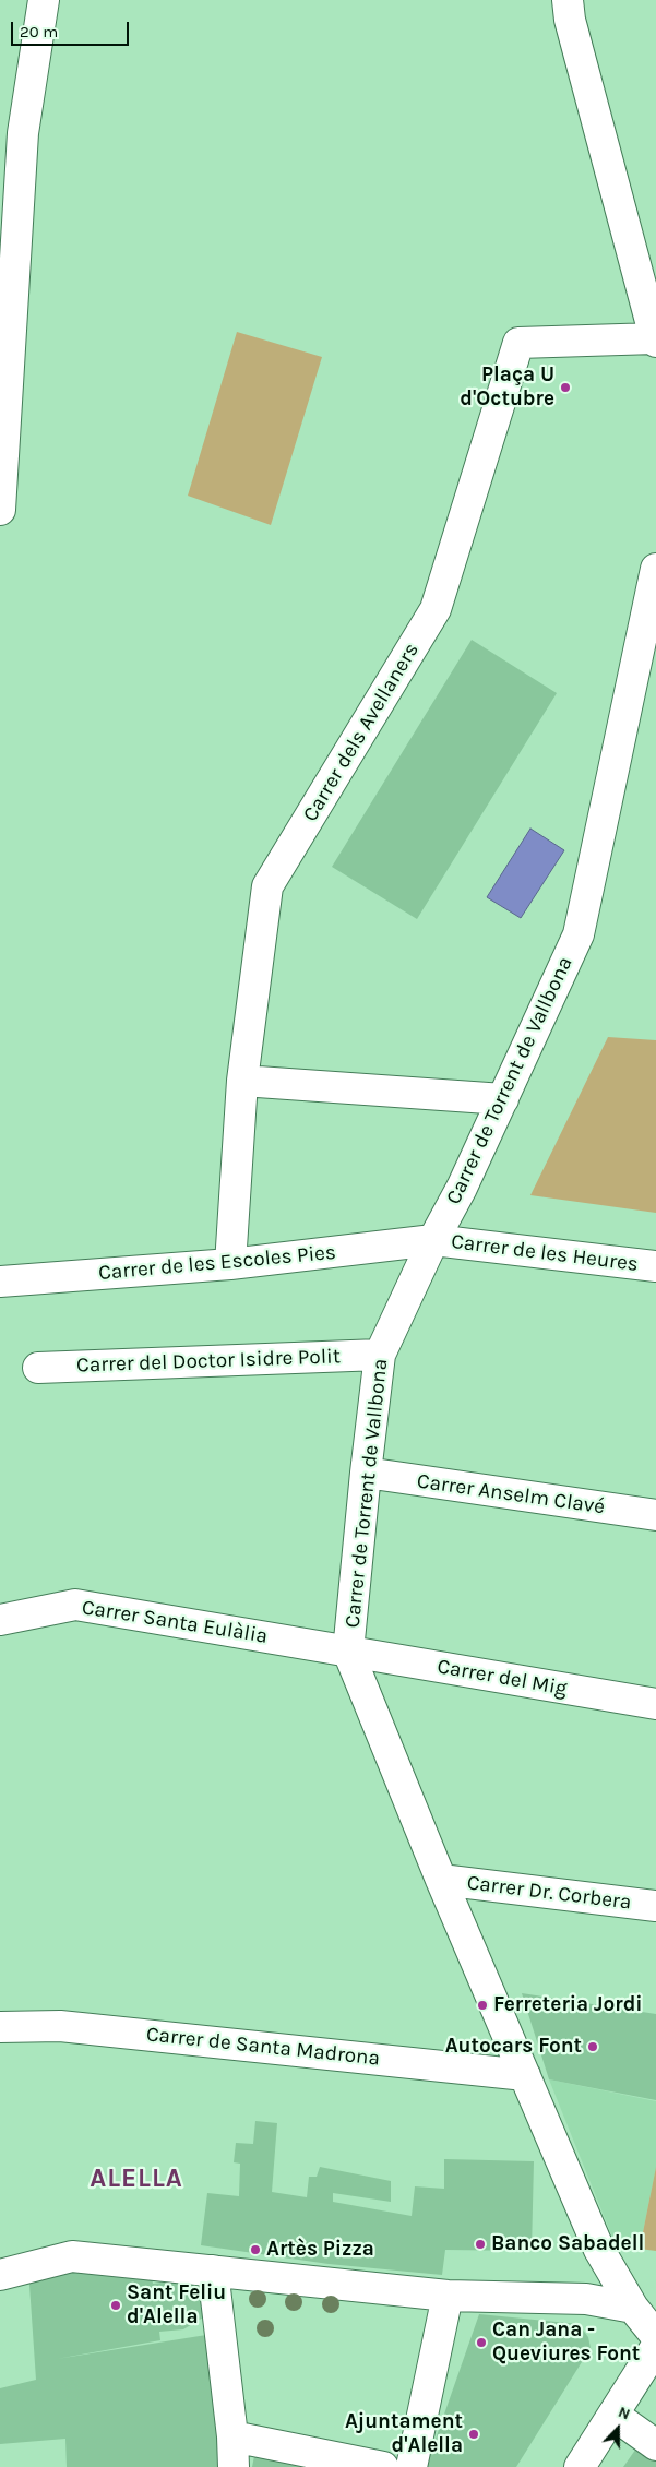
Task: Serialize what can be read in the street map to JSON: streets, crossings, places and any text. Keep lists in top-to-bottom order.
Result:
{
  "streets": {
    "street": [
      "Carrer dels Avellaners",
      "Carrer de Torrent de Vallbona",
      "Carrer de les Heures",
      "Carrer de les Escoles Pies",
      "Carrer del Doctor Isidre Polit",
      "Carrer Anselm Clavé",
      "Carrer Santa Eulàlia",
      "Carrer del Mig",
      "Carrer Dr. Corbera",
      "Carrer de Santa Madrona"
    ]
  },
  "crossings": [
    ["Carrer dels Avellaners", "Carrer de les Escoles Pies"],
    ["Carrer de Torrent de Vallbona", "Carrer de les Heures"],
    ["Carrer de Torrent de Vallbona", "Carrer de les Escoles Pies"],
    ["Carrer de Torrent de Vallbona", "Carrer del Doctor Isidre Polit"],
    ["Carrer de Torrent de Vallbona", "Carrer Anselm Clavé"],
    ["Carrer de Torrent de Vallbona", "Carrer Santa Eulàlia"],
    ["Carrer de Torrent de Vallbona", "Carrer del Mig"],
    ["Carrer de Torrent de Vallbona", "Carrer Dr. Corbera"],
    ["Carrer de Torrent de Vallbona", "Carrer de Santa Madrona"],
    ["Carrer de les Heures", "Carrer de les Escoles Pies"],
    ["Carrer Santa Eulàlia", "Carrer del Mig"]
  ],
  "districts": ["ALELLA"],
  "places": [
    "Plaça U d'Octubre",
    "Ferreteria Jordi",
    "Autocars Font",
    "Banco Sabadell",
    "Artès Pizza",
    "Sant Feliu d'Alella",
    "Can Jana - Queviures Font",
    "Ajuntament d'Alella"
  ],
  "scale_bar": "20 m",
  "north": "top"
}
